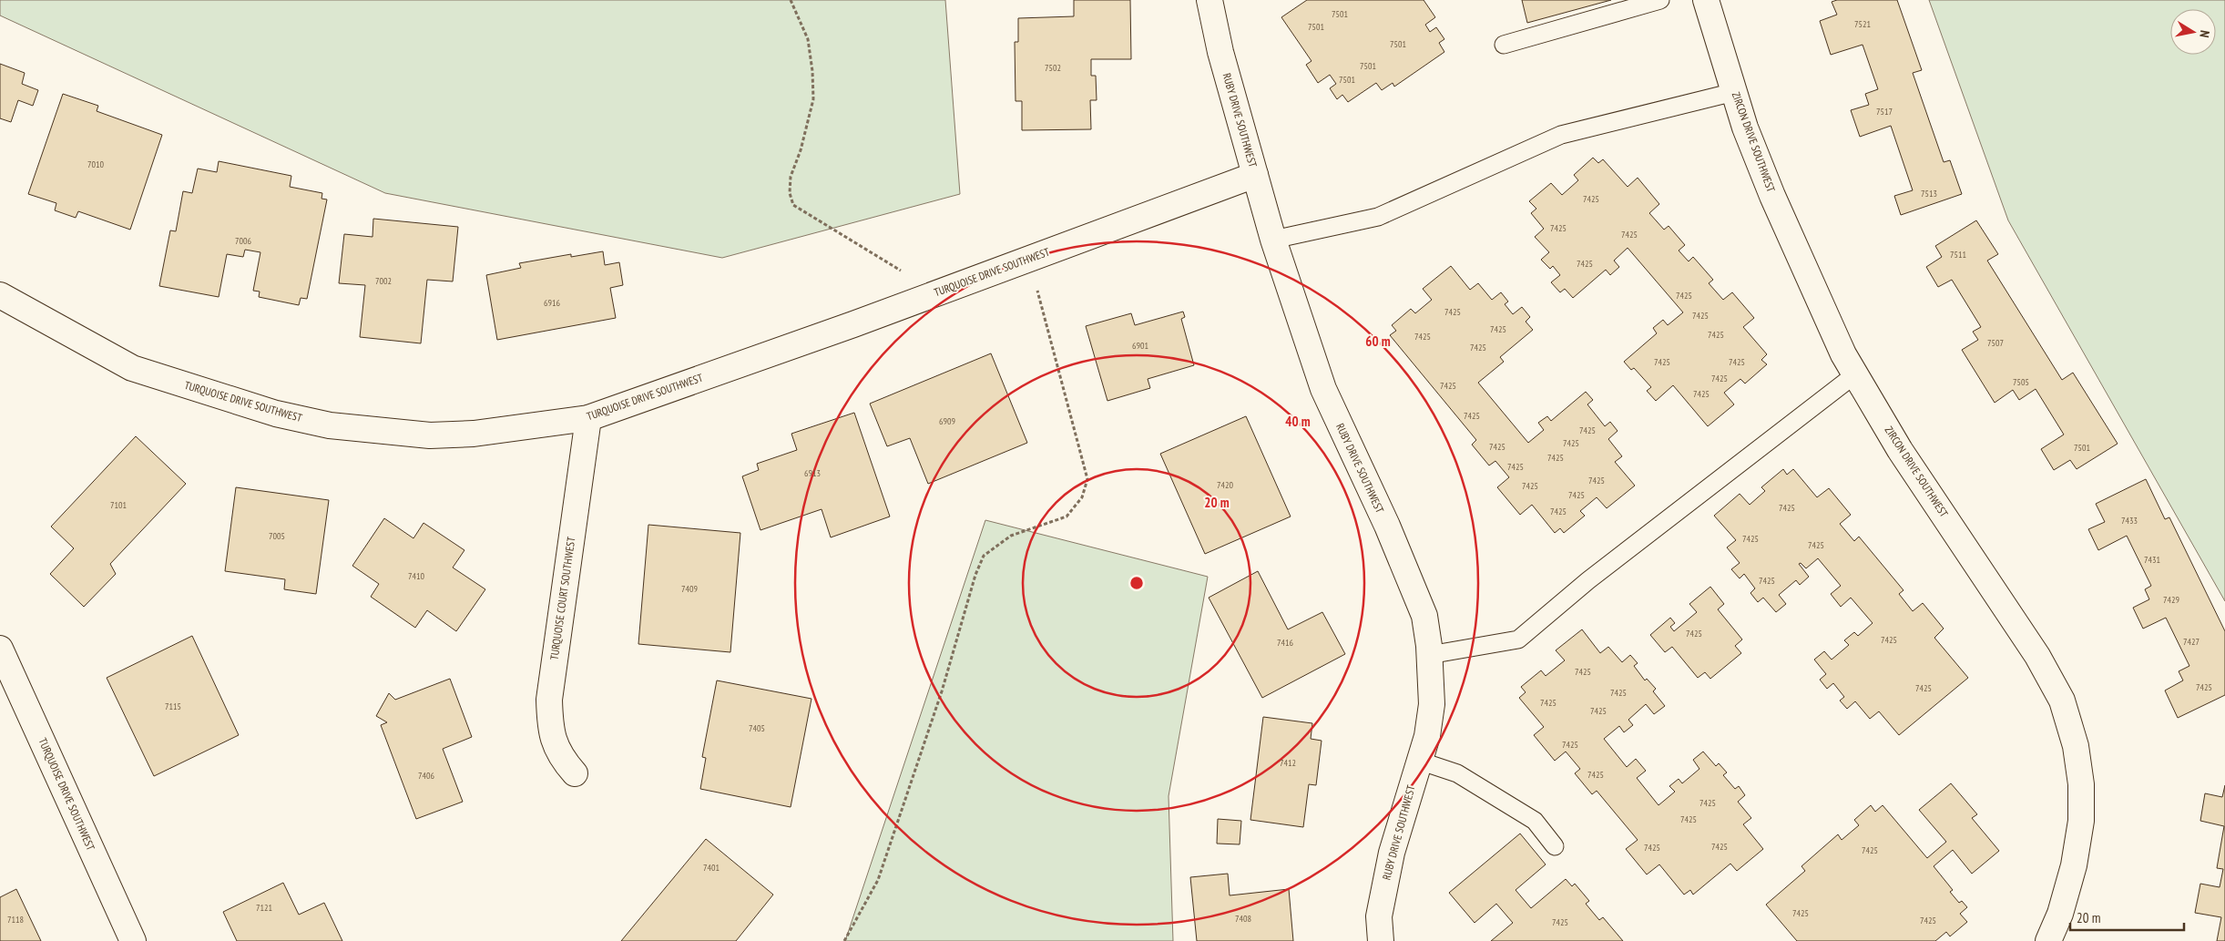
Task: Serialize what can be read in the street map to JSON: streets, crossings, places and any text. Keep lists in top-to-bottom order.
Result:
{
  "streets": {
    "street": [
      "RUBY DRIVE SOUTHWEST",
      "ZIRCON DRIVE SOUTHWEST",
      "TURQUOISE DRIVE SOUTHWEST",
      "TURQUOISE COURT SOUTHWEST"
    ]
  },
  "crossings": [
    ["RUBY DRIVE SOUTHWEST", "TURQUOISE DRIVE SOUTHWEST"],
    ["TURQUOISE DRIVE SOUTHWEST", "TURQUOISE COURT SOUTHWEST"]
  ],
  "house_numbers": [
    "7501",
    "7521",
    "7501",
    "7501",
    "7501",
    "7502",
    "7501",
    "7517",
    "7010",
    "7513",
    "7425",
    "7425",
    "7425",
    "7006",
    "7511",
    "7425",
    "7002",
    "7425",
    "6916",
    "7425",
    "7425",
    "7425",
    "7425",
    "7425",
    "7507",
    "6901",
    "7425",
    "7425",
    "7425",
    "7425",
    "7505",
    "7425",
    "7425",
    "7425",
    "6909",
    "7425",
    "7425",
    "7425",
    "7501",
    "7425",
    "7425",
    "6913",
    "7425",
    "7420",
    "7425",
    "7425",
    "7101",
    "7425",
    "7425",
    "7433",
    "7005",
    "7425",
    "7425",
    "7431",
    "7410",
    "7425",
    "7409",
    "7429",
    "7425",
    "7425",
    "7427",
    "7416",
    "7425",
    "7425",
    "7425",
    "7425",
    "7425",
    "7115",
    "7425",
    "7405",
    "7425",
    "7412",
    "7425",
    "7406",
    "7425",
    "7425",
    "7425",
    "7425",
    "7425",
    "7401",
    "7121",
    "7425",
    "7408",
    "7118",
    "7425",
    "7425"
  ],
  "scale_bar": "20 m",
  "north": "right",
  "rings": ["60 m", "40 m", "20 m"]
}
